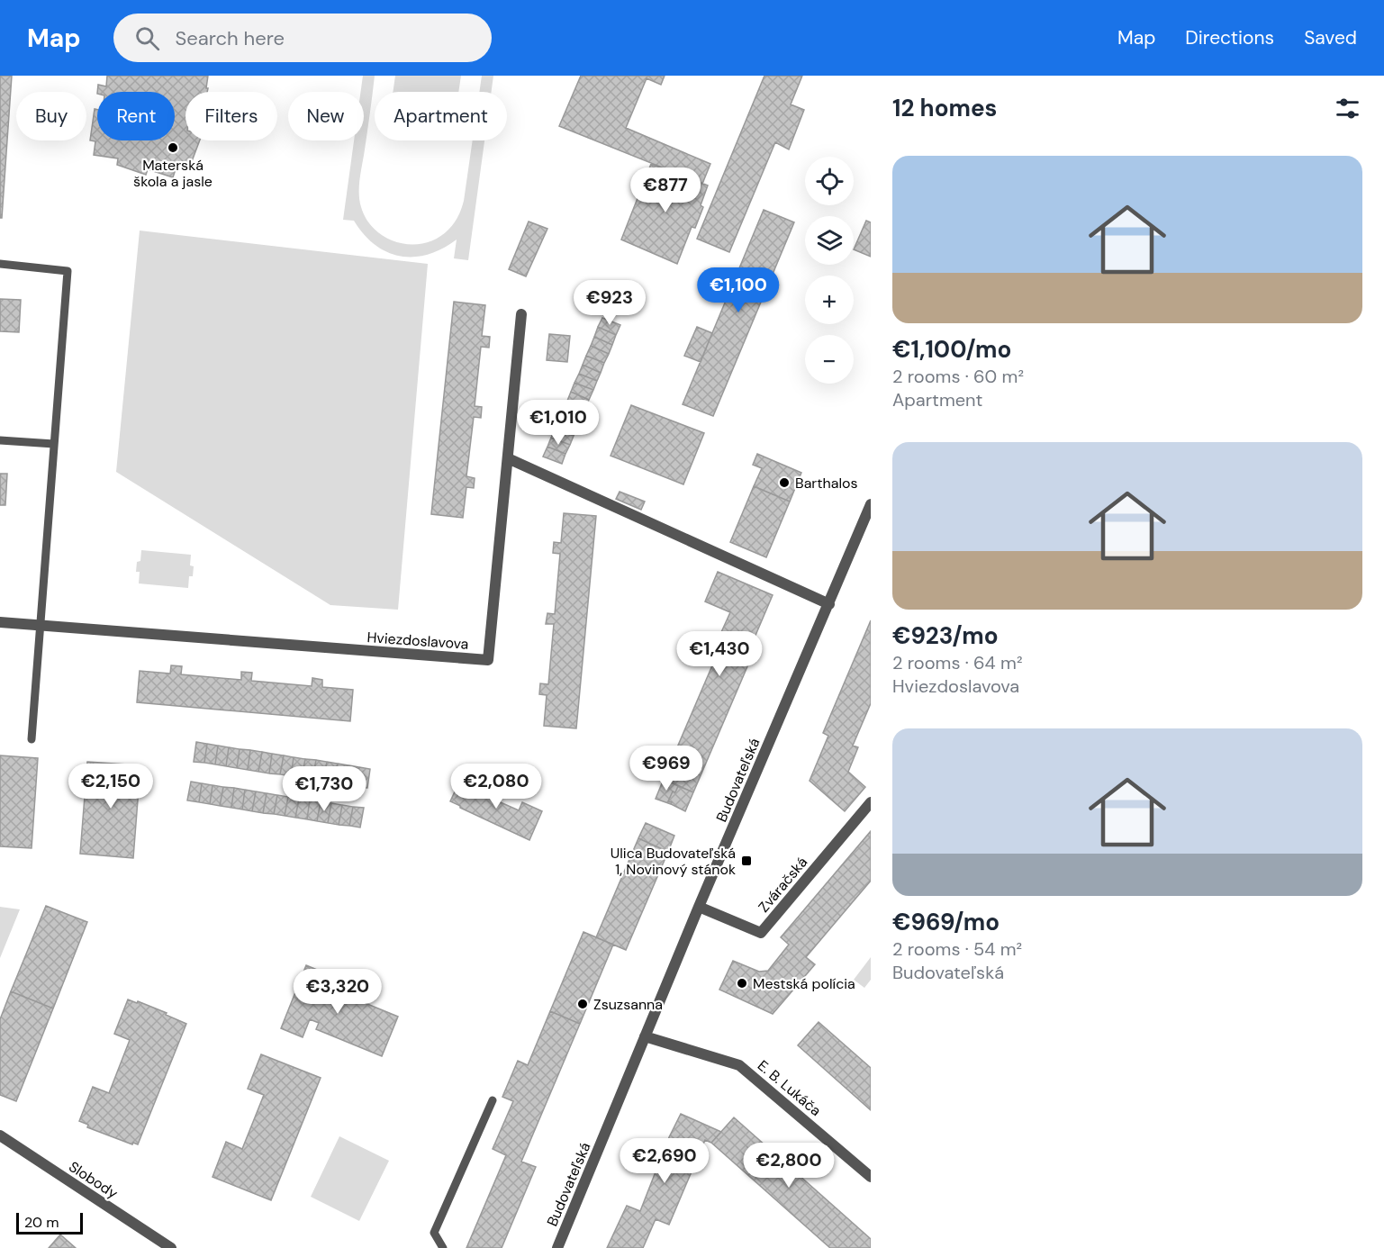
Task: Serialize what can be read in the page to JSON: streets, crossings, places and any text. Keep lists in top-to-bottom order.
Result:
{
  "streets": {
    "street": [
      "Hviezdoslavova",
      "Budovateľská",
      "Zváračská",
      "E. B. Lukáča",
      "Slobody"
    ]
  },
  "crossings": [
    ["Budovateľská", "Zváračská"],
    ["Budovateľská", "E. B. Lukáča"]
  ],
  "places": {
    "other": [
      "Materská škola a jasle",
      "Barthalos",
      "Mestská polícia",
      "Zsuzsanna"
    ],
    "transit": ["Ulica Budovateľská 1, Novinový stánok"]
  },
  "scale_bar": "20 m",
  "page": {
    "header": "Map",
    "search": "Search here",
    "nav": ["Map", "Directions", "Saved"],
    "heading": "12 homes",
    "chip": [
      "Buy",
      "Rent",
      "Filters",
      "New",
      "Apartment"
    ],
    "list": [
      {
        "name": "€1,100/mo",
        "note": "2 rooms · 60 m² · Apartment"
      },
      {
        "name": "€923/mo",
        "note": "2 rooms · 64 m² · Hviezdoslavova"
      },
      {
        "name": "€969/mo",
        "note": "2 rooms · 54 m² · Budovateľská"
      }
    ],
    "map_buttons": ["+", "−"],
    "price": [
      "€877",
      "€1,100",
      "€923",
      "€1,010",
      "€1,430",
      "€969",
      "€2,150",
      "€2,080",
      "€1,730",
      "€3,320",
      "€2,690",
      "€2,800"
    ],
    "scale": "20 m"
  }
}
